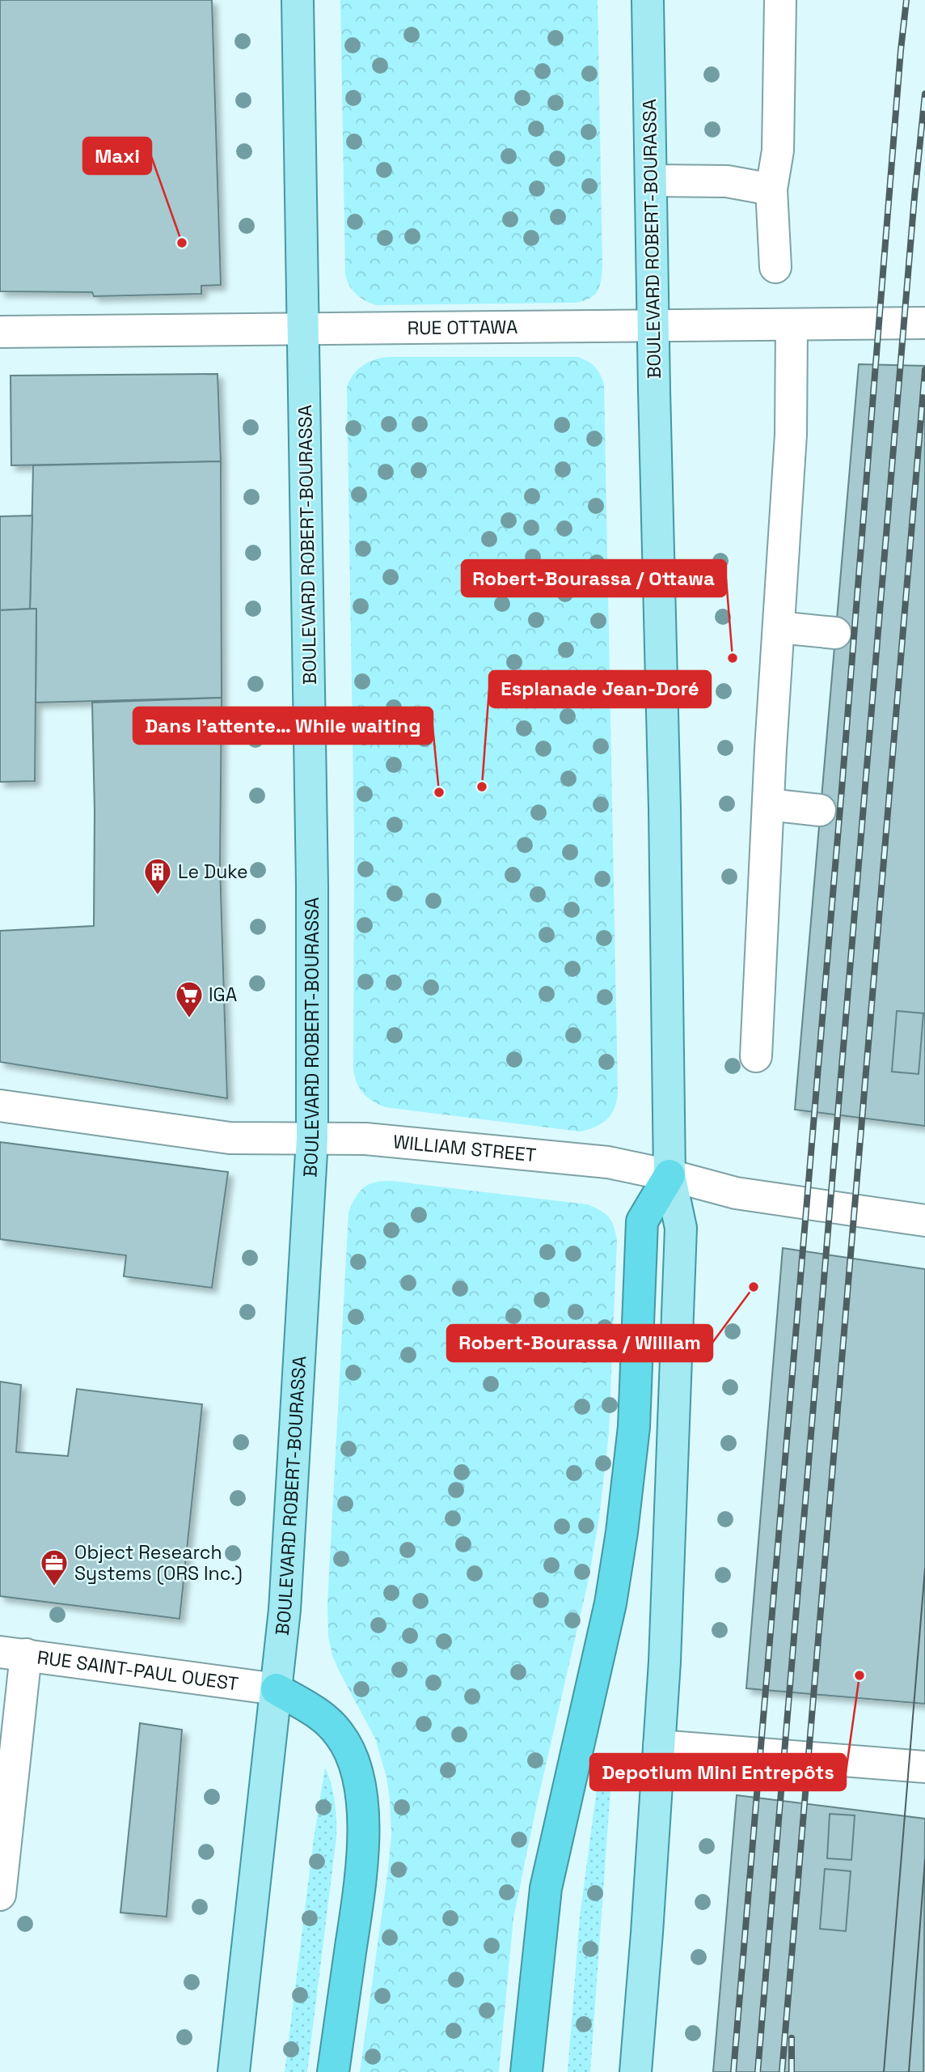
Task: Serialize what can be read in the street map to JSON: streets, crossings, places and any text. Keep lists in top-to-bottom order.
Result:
{
  "streets": {
    "main road": ["BOULEVARD ROBERT-BOURASSA"],
    "street": ["RUE OTTAWA", "WILLIAM STREET", "RUE SAINT-PAUL OUEST"]
  },
  "crossings": [
    ["BOULEVARD ROBERT-BOURASSA", "RUE OTTAWA"],
    ["BOULEVARD ROBERT-BOURASSA", "WILLIAM STREET"],
    ["BOULEVARD ROBERT-BOURASSA", "RUE SAINT-PAUL OUEST"]
  ],
  "places": {
    "other": [
      "Maxi",
      "Robert-Bourassa / Ottawa",
      "Esplanade Jean-Doré",
      "Dans l’attente… While waiting",
      "Robert-Bourassa / William",
      "Depotium Mini Entrepôts"
    ],
    "building": ["Le Duke"],
    "supermarket": ["IGA"],
    "office": ["Object Research Systems (ORS Inc.)"]
  }
}
